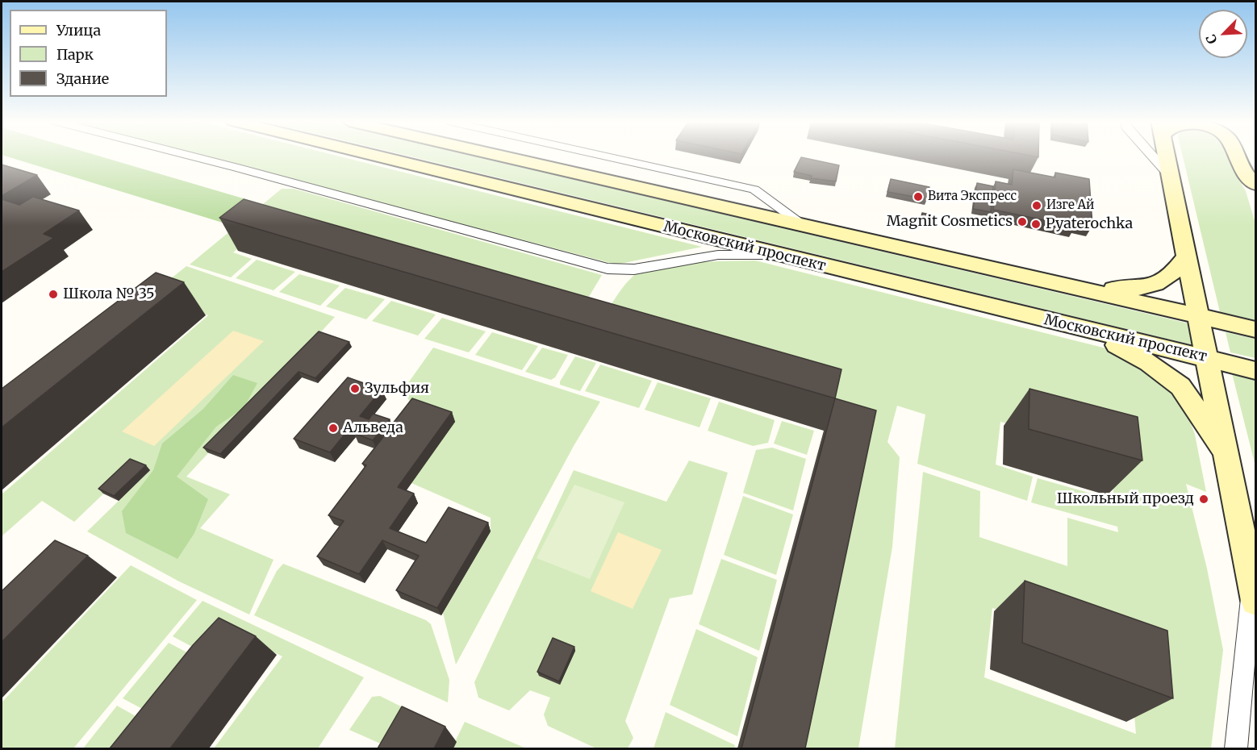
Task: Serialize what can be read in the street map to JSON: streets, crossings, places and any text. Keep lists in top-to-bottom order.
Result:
{
  "streets": {
    "main road": ["Московский проспект"]
  },
  "places": [
    "Вита Экспресс",
    "Изге Ай",
    "Magnit Cosmetics",
    "Pyaterochka",
    "Школа № 35",
    "Зульфия",
    "Альведа",
    "Школьный проезд"
  ],
  "legend": ["Улица", "Парк", "Здание"],
  "north": "bottom left"
}
